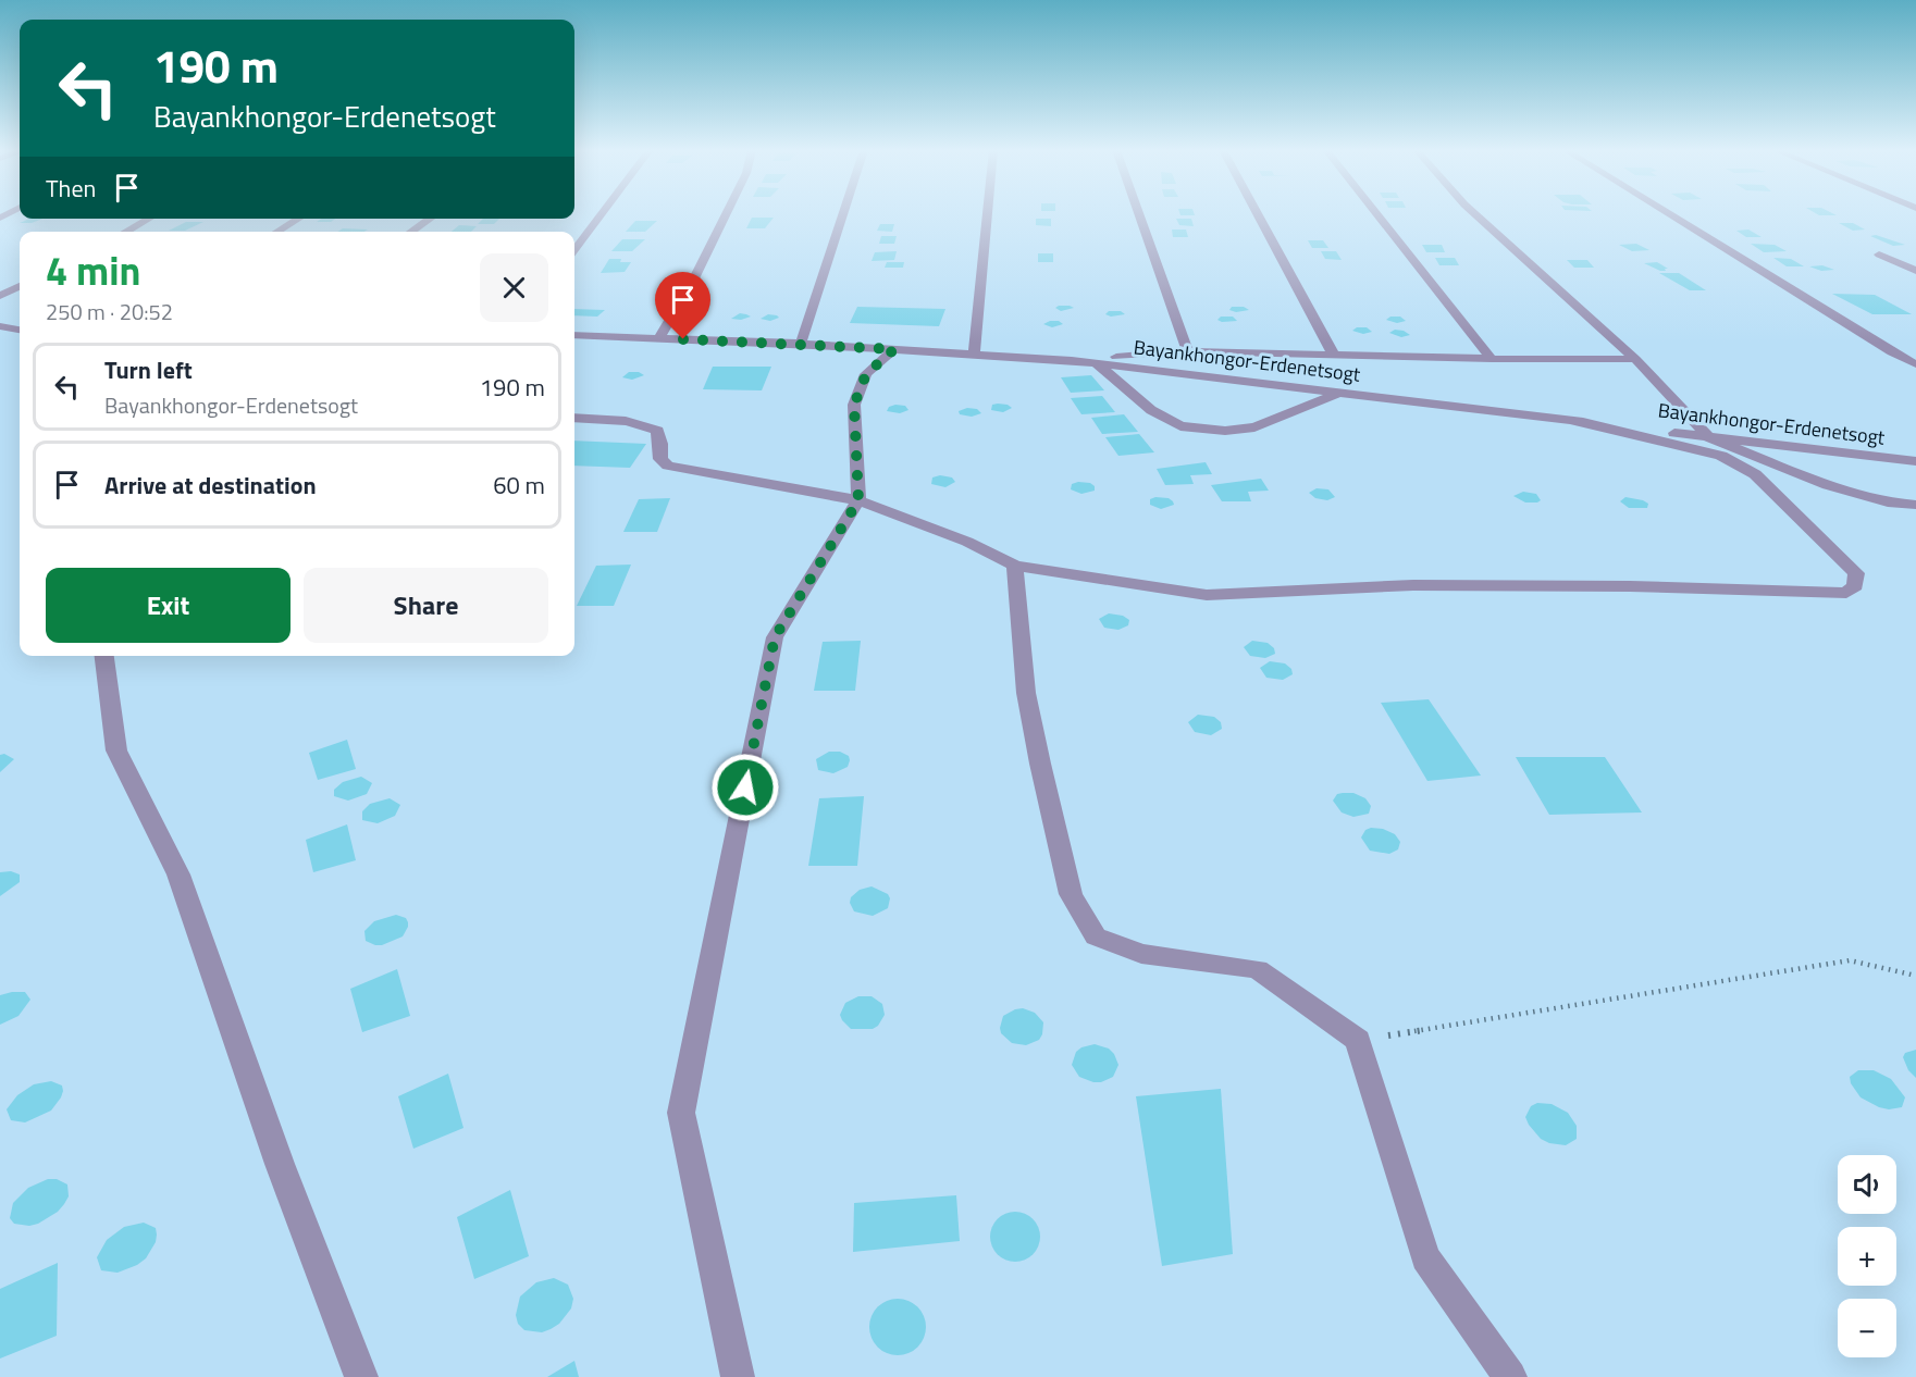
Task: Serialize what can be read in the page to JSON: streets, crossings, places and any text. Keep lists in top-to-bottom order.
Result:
{
  "streets": {
    "street": ["Bayankhongor-Erdenetsogt"]
  },
  "page": {
    "turn": ["190 m", "Bayankhongor-Erdenetsogt"],
    "then": "Then",
    "heading": ["4 min", "250 m · 20:52"],
    "list": [
      {
        "name": "Turn left",
        "note": "Bayankhongor-Erdenetsogt",
        "value": "190 m"
      },
      {
        "name": "Arrive at destination",
        "value": "60 m"
      }
    ],
    "buttons": ["Exit", "Share"],
    "map_buttons": ["+", "−"]
  }
}
